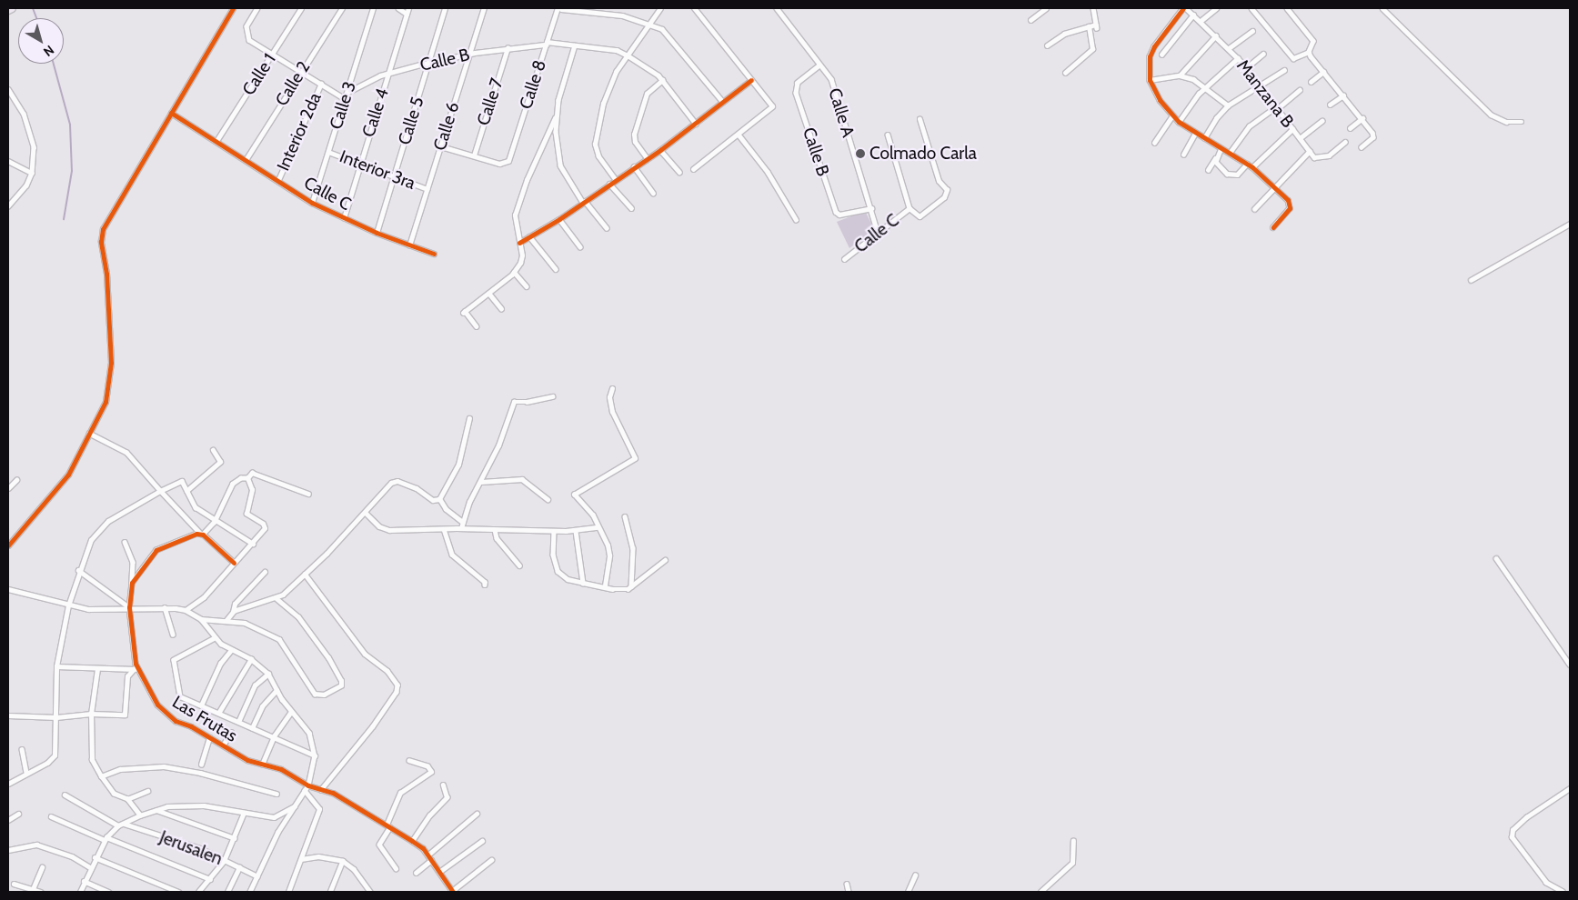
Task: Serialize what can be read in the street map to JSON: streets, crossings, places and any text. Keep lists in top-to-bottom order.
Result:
{
  "streets": {
    "street": [
      "Calle B",
      "Calle 1",
      "Calle 2",
      "Calle 8",
      "Manzana B",
      "Calle 7",
      "Calle 3",
      "Calle 4",
      "Calle A",
      "Calle 5",
      "Calle 6",
      "Interior 2da",
      "Interior 3ra",
      "Calle C",
      "Las Frutas",
      "Jerusalen"
    ]
  },
  "crossings": [
    ["Calle B", "Calle 8"],
    ["Calle B", "Calle 7"],
    ["Calle B", "Calle 3"],
    ["Calle B", "Calle 4"],
    ["Calle B", "Calle A"],
    ["Calle B", "Calle 5"],
    ["Calle B", "Calle 6"],
    ["Calle 1", "Calle C"],
    ["Calle 2", "Calle C"],
    ["Calle 8", "Calle 7"],
    ["Calle 3", "Interior 3ra"],
    ["Calle 3", "Calle C"],
    ["Calle 4", "Interior 3ra"],
    ["Calle 4", "Calle C"],
    ["Calle A", "Calle C"],
    ["Calle 5", "Interior 3ra"],
    ["Calle 5", "Calle C"],
    ["Calle 6", "Interior 3ra"],
    ["Calle 6", "Calle C"],
    ["Interior 2da", "Calle C"]
  ],
  "places": ["Colmado Carla"],
  "north": "bottom right"
}
